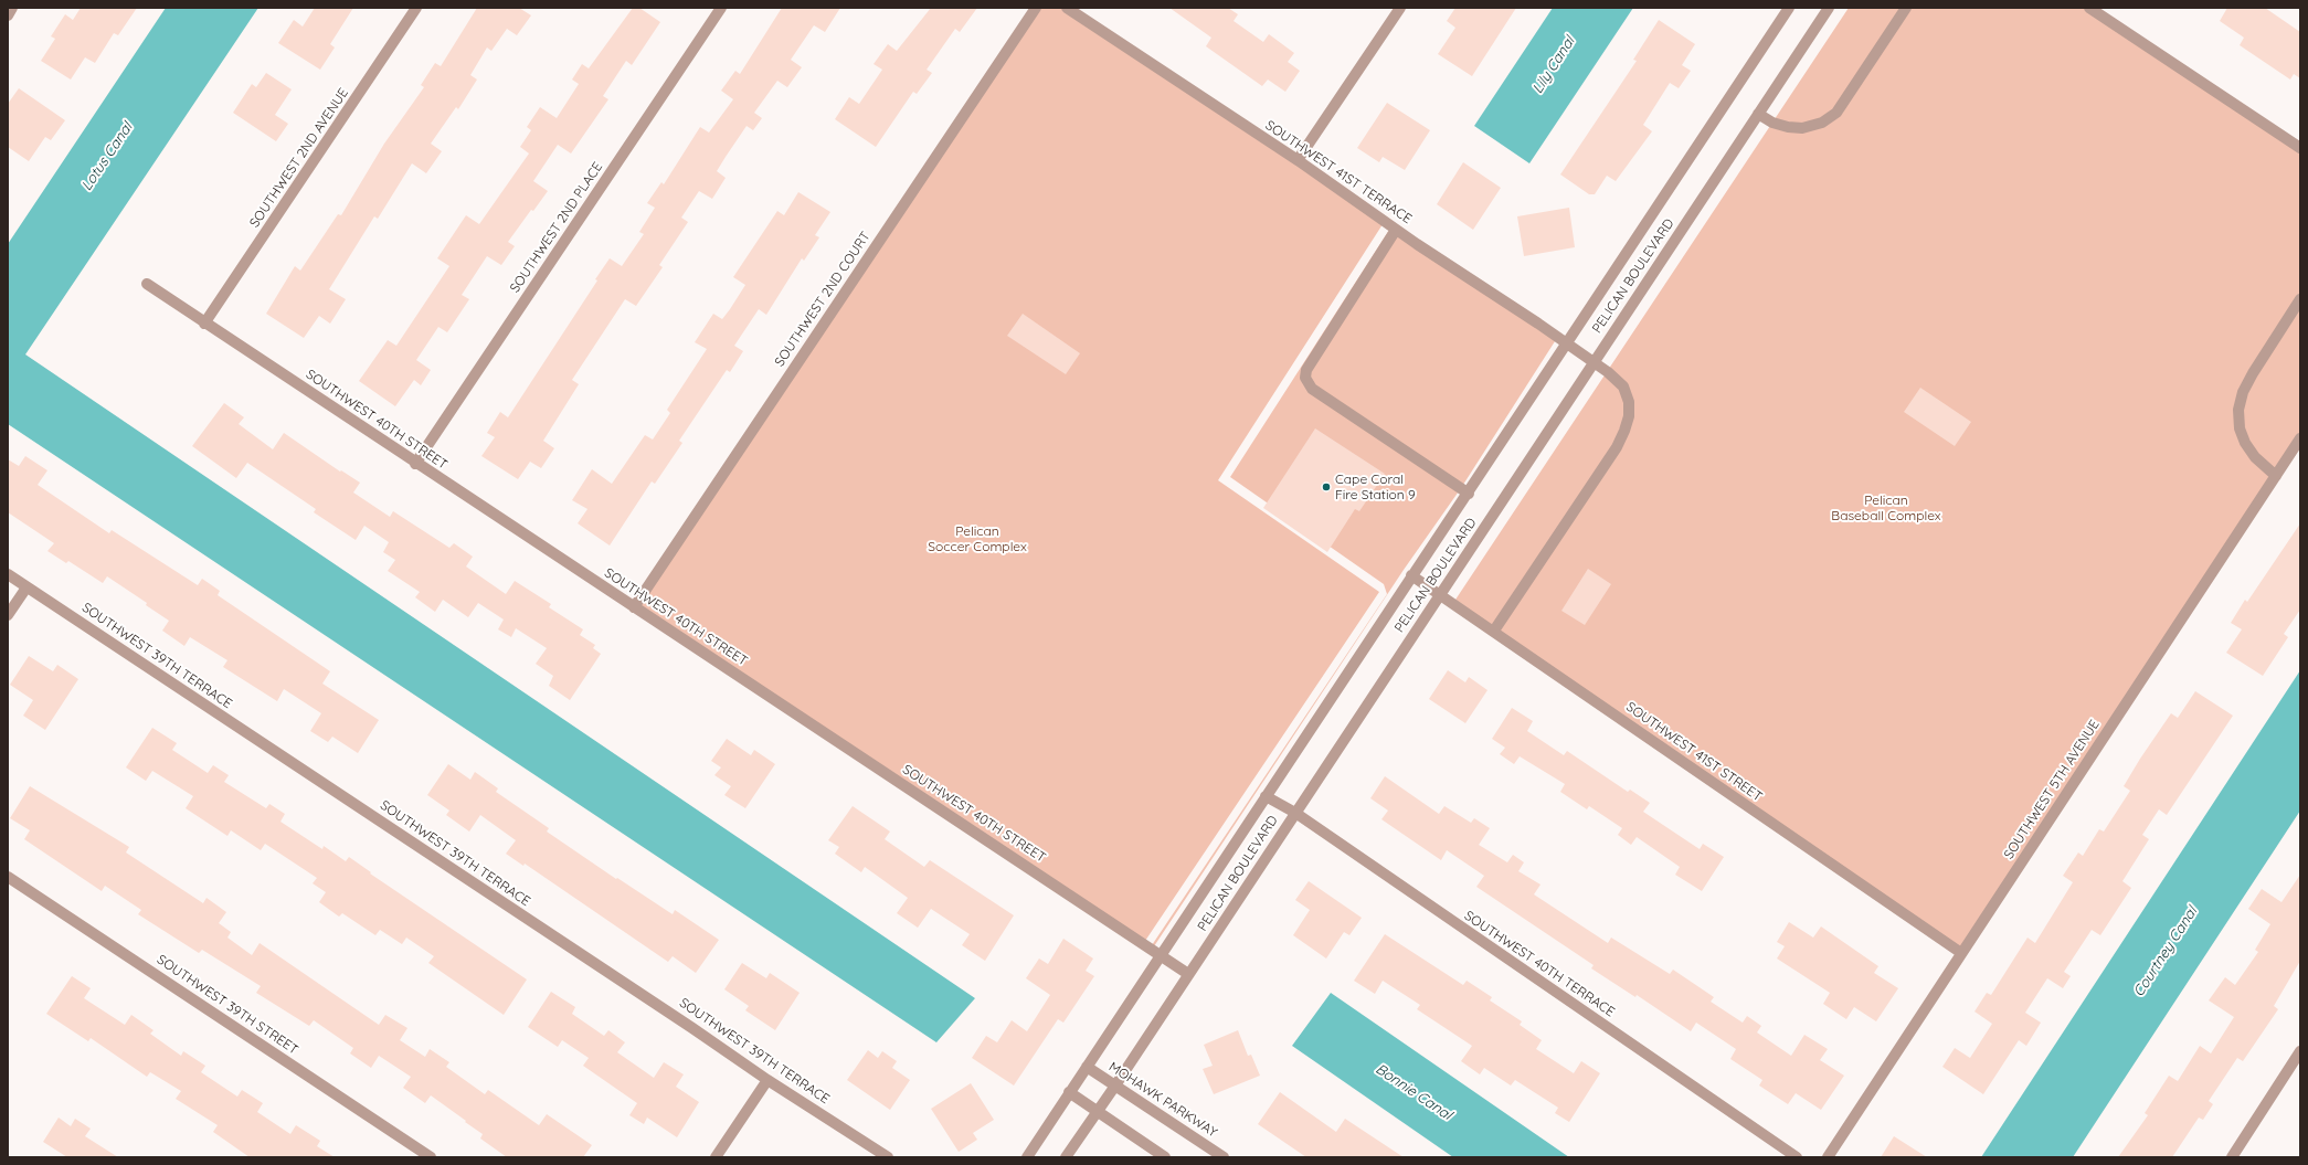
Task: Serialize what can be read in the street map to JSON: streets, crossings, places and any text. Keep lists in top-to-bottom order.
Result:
{
  "streets": {
    "street": [
      "SOUTHWEST 2ND AVENUE",
      "SOUTHWEST 41ST TERRACE",
      "SOUTHWEST 2ND PLACE",
      "PELICAN BOULEVARD",
      "SOUTHWEST 2ND COURT",
      "SOUTHWEST 40TH STREET",
      "SOUTHWEST 39TH TERRACE",
      "SOUTHWEST 41ST STREET",
      "SOUTHWEST 5TH AVENUE",
      "SOUTHWEST 40TH TERRACE",
      "SOUTHWEST 39TH STREET",
      "MOHAWK PARKWAY"
    ]
  },
  "crossings": [
    ["SOUTHWEST 2ND AVENUE", "SOUTHWEST 40TH STREET"],
    ["SOUTHWEST 41ST TERRACE", "PELICAN BOULEVARD"],
    ["SOUTHWEST 41ST TERRACE", "SOUTHWEST 41ST STREET"],
    ["SOUTHWEST 2ND PLACE", "SOUTHWEST 40TH STREET"],
    ["PELICAN BOULEVARD", "SOUTHWEST 40TH STREET"],
    ["PELICAN BOULEVARD", "SOUTHWEST 41ST STREET"],
    ["PELICAN BOULEVARD", "SOUTHWEST 40TH TERRACE"],
    ["PELICAN BOULEVARD", "MOHAWK PARKWAY"],
    ["SOUTHWEST 2ND COURT", "SOUTHWEST 40TH STREET"],
    ["SOUTHWEST 41ST STREET", "SOUTHWEST 5TH AVENUE"]
  ],
  "water": [
    "Lily Canal",
    "Lotus Canal",
    "Courtney Canal",
    "Bonnie Canal"
  ],
  "parks": ["Pelican Baseball Complex", "Pelican Soccer Complex"],
  "places": ["Cape Coral Fire Station 9"]
}
